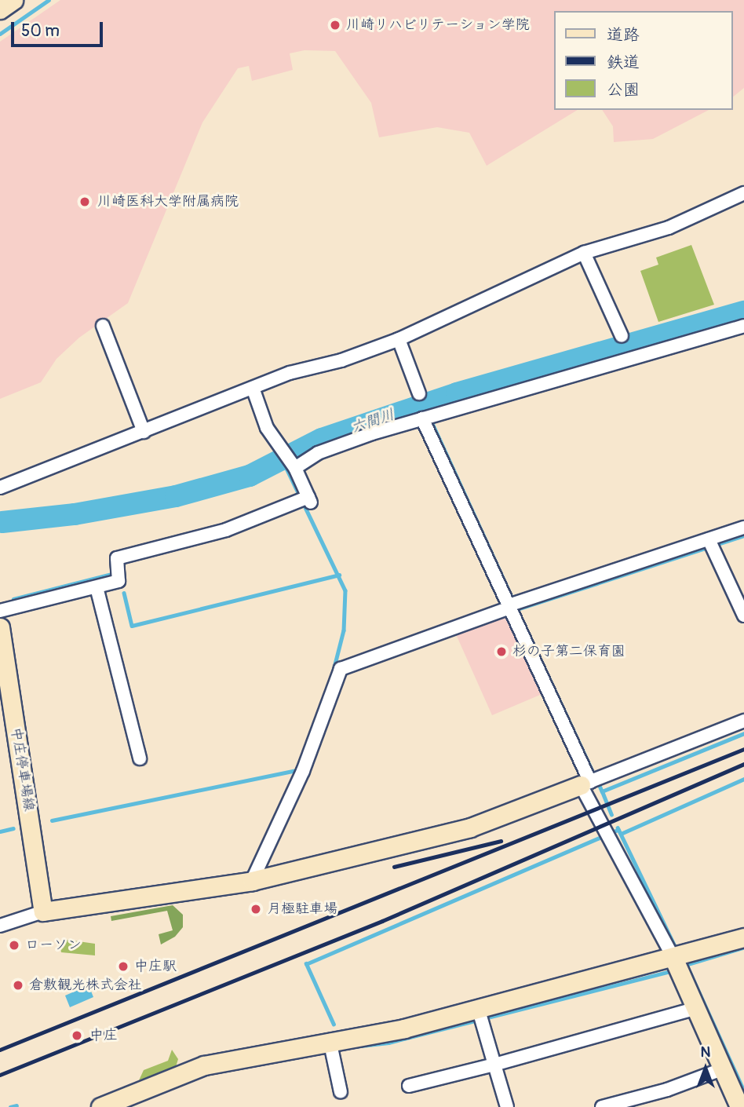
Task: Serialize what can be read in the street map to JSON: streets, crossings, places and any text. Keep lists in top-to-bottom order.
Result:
{
  "streets": {
    "street": ["中庄停車場線"]
  },
  "water": ["六間川"],
  "places": [
    "川崎リハビリテーション学院",
    "川崎医科大学附属病院",
    "杉の子第二保育園",
    "月極駐車場",
    "ローソン",
    "中庄駅",
    "倉敷観光株式会社",
    "中庄"
  ],
  "legend": ["道路", "鉄道", "公園"],
  "scale_bar": "50 m",
  "north": "top"
}
